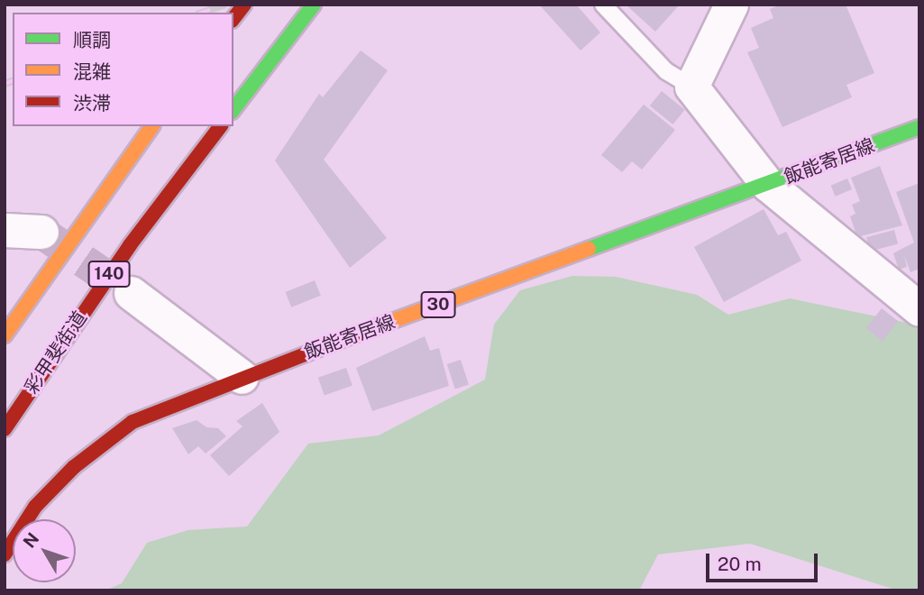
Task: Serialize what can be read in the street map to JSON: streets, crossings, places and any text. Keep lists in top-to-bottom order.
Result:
{
  "streets": {
    "main road": [
      "飯能寄居線",
      "140",
      "30",
      "彩甲斐街道"
    ]
  },
  "legend": ["順調", "混雑", "渋滞"],
  "scale_bar": "20 m",
  "north": "top left"
}
